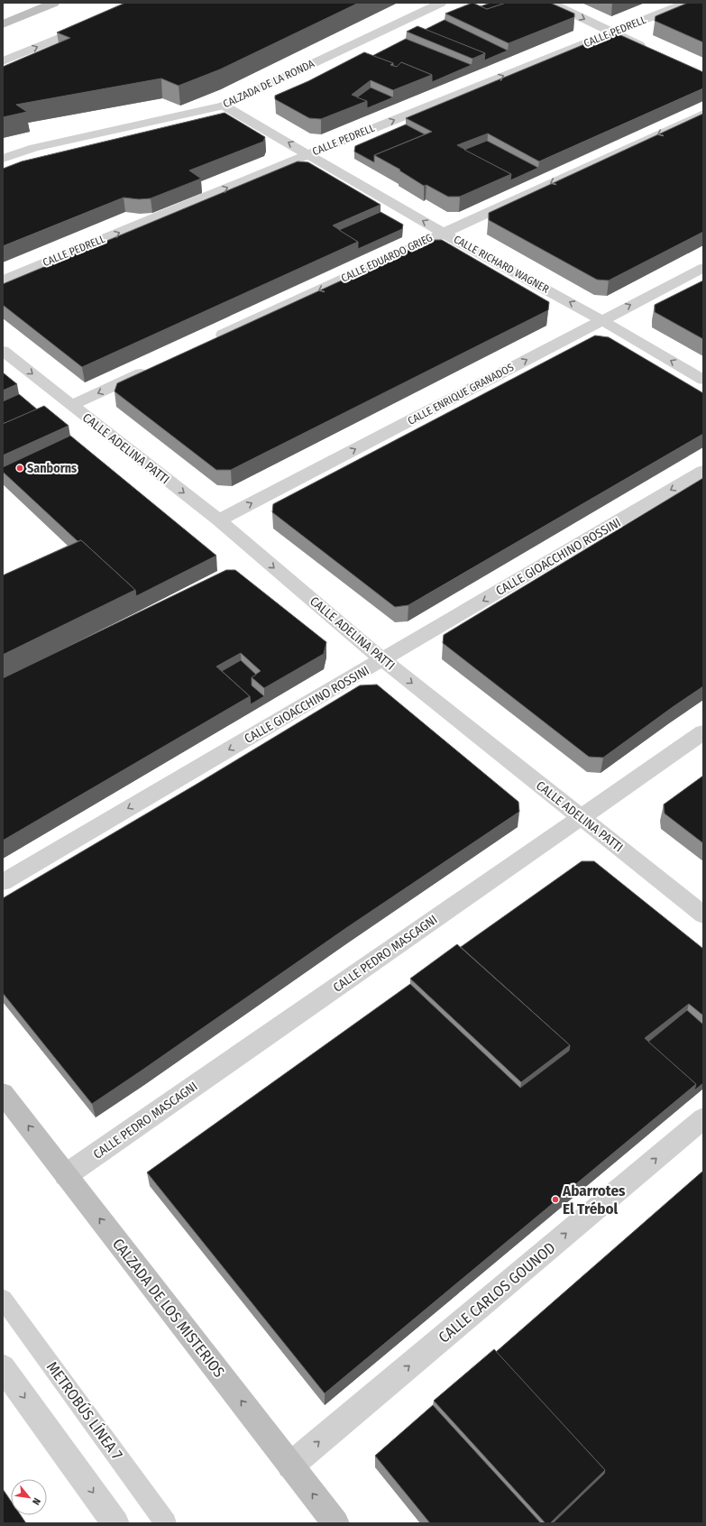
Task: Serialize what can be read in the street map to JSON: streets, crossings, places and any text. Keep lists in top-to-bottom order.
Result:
{
  "streets": {
    "main road": ["CALZADA DE LOS MISTERIOS"],
    "street": [
      "CALLE PEDRELL",
      "CALZADA DE LA RONDA",
      "CALLE EDUARDO GRIEG",
      "CALLE RICHARD WAGNER",
      "CALLE ENRIQUE GRANADOS",
      "CALLE ADELINA PATTI",
      "CALLE GIOACCHINO ROSSINI",
      "CALLE PEDRO MASCAGNI",
      "CALLE CARLOS GOUNOD"
    ],
    "lane": ["METROBÚS LÍNEA 7"]
  },
  "crossings": [
    ["CALLE PEDRELL", "CALLE RICHARD WAGNER"],
    ["CALZADA DE LA RONDA", "CALLE RICHARD WAGNER"],
    ["CALLE EDUARDO GRIEG", "CALLE RICHARD WAGNER"],
    ["CALLE RICHARD WAGNER", "CALLE ENRIQUE GRANADOS"],
    ["CALLE ENRIQUE GRANADOS", "CALLE ADELINA PATTI"],
    ["CALLE ADELINA PATTI", "CALLE GIOACCHINO ROSSINI"],
    ["CALLE ADELINA PATTI", "CALLE PEDRO MASCAGNI"],
    ["CALLE PEDRO MASCAGNI", "CALZADA DE LOS MISTERIOS"],
    ["CALLE CARLOS GOUNOD", "CALZADA DE LOS MISTERIOS"]
  ],
  "one_way": [
    "CALLE PEDRELL",
    "CALLE EDUARDO GRIEG",
    "CALLE RICHARD WAGNER",
    "CALLE ENRIQUE GRANADOS",
    "CALLE ADELINA PATTI",
    "CALLE GIOACCHINO ROSSINI",
    "CALLE CARLOS GOUNOD",
    "CALZADA DE LOS MISTERIOS"
  ],
  "places": ["Sanborns", "Abarrotes El Trébol"],
  "north": "bottom right"
}
